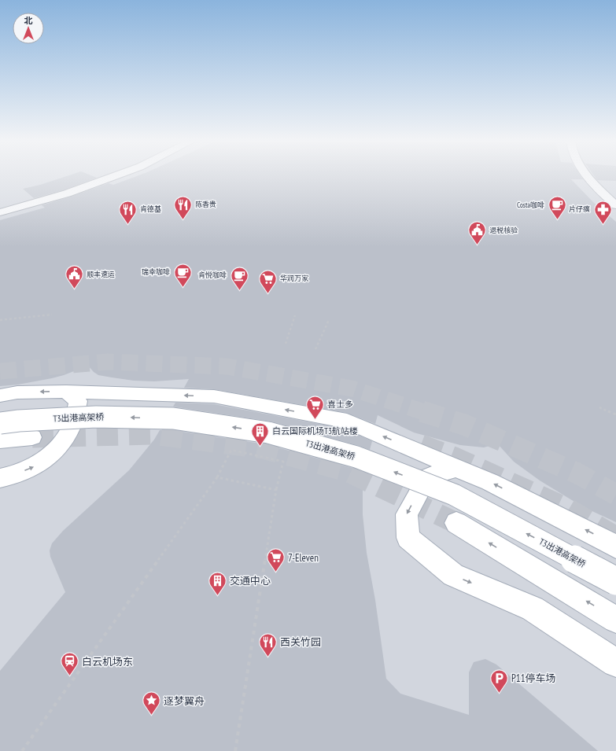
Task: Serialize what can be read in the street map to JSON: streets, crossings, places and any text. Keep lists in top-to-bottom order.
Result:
{
  "streets": {
    "main road": ["T3出港高架桥"]
  },
  "places": {
    "restaurant": ["陈香贵", "肯德基", "西关竹园"],
    "cafe": ["Costa咖啡", "瑞幸咖啡", "肯悦咖啡"],
    "pharmacy": ["片仔癀"],
    "public building": ["退税核验", "顺丰速运"],
    "supermarket": ["华润万家", "喜士多", "7-Eleven"],
    "building": ["白云国际机场T3航站楼", "交通中心"],
    "station": ["白云机场东"],
    "parking": ["P11停车场"],
    "place": ["逐梦翼舟"]
  },
  "north": "top"
}
